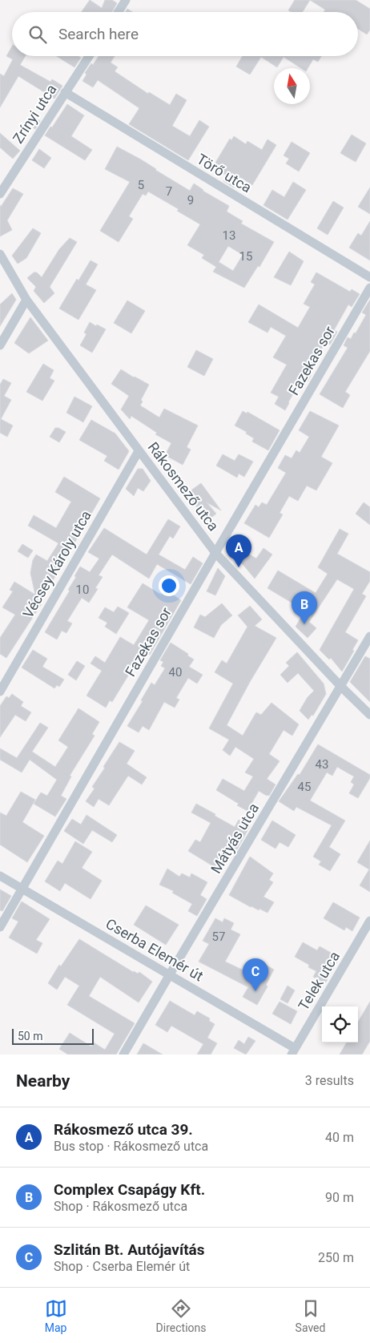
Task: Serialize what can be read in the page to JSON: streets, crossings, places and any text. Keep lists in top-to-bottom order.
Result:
{
  "streets": {
    "street": [
      "Zrínyi utca",
      "Törő utca",
      "Fazekas sor",
      "Rákosmező utca",
      "Vécsey Károly utca",
      "Mátyás utca",
      "Cserba Elemér út",
      "Telek utca"
    ]
  },
  "crossings": [
    ["Zrínyi utca", "Törő utca"],
    ["Fazekas sor", "Rákosmező utca"],
    ["Fazekas sor", "Cserba Elemér út"],
    ["Rákosmező utca", "Vécsey Károly utca"],
    ["Rákosmező utca", "Mátyás utca"],
    ["Mátyás utca", "Cserba Elemér út"],
    ["Cserba Elemér út", "Telek utca"]
  ],
  "house_numbers": [
    "5",
    "7",
    "9",
    "13",
    "15",
    "10",
    "40",
    "43",
    "45",
    "57"
  ],
  "scale_bar": "50 m",
  "north": "top",
  "page": {
    "search": "Search here",
    "pins": ["A", "B", "C"],
    "scale": "50 m",
    "heading": ["Nearby", "3 results"],
    "list": [
      {
        "mark": "A",
        "name": "Rákosmező utca 39.",
        "note": "Bus stop · Rákosmező utca",
        "value": "40 m"
      },
      {
        "mark": "B",
        "name": "Complex Csapágy Kft.",
        "note": "Shop · Rákosmező utca",
        "value": "90 m"
      },
      {
        "mark": "C",
        "name": "Szlitán Bt. Autójavítás",
        "note": "Shop · Cserba Elemér út",
        "value": "250 m"
      }
    ],
    "nav": ["Map", "Directions", "Saved"]
  }
}
